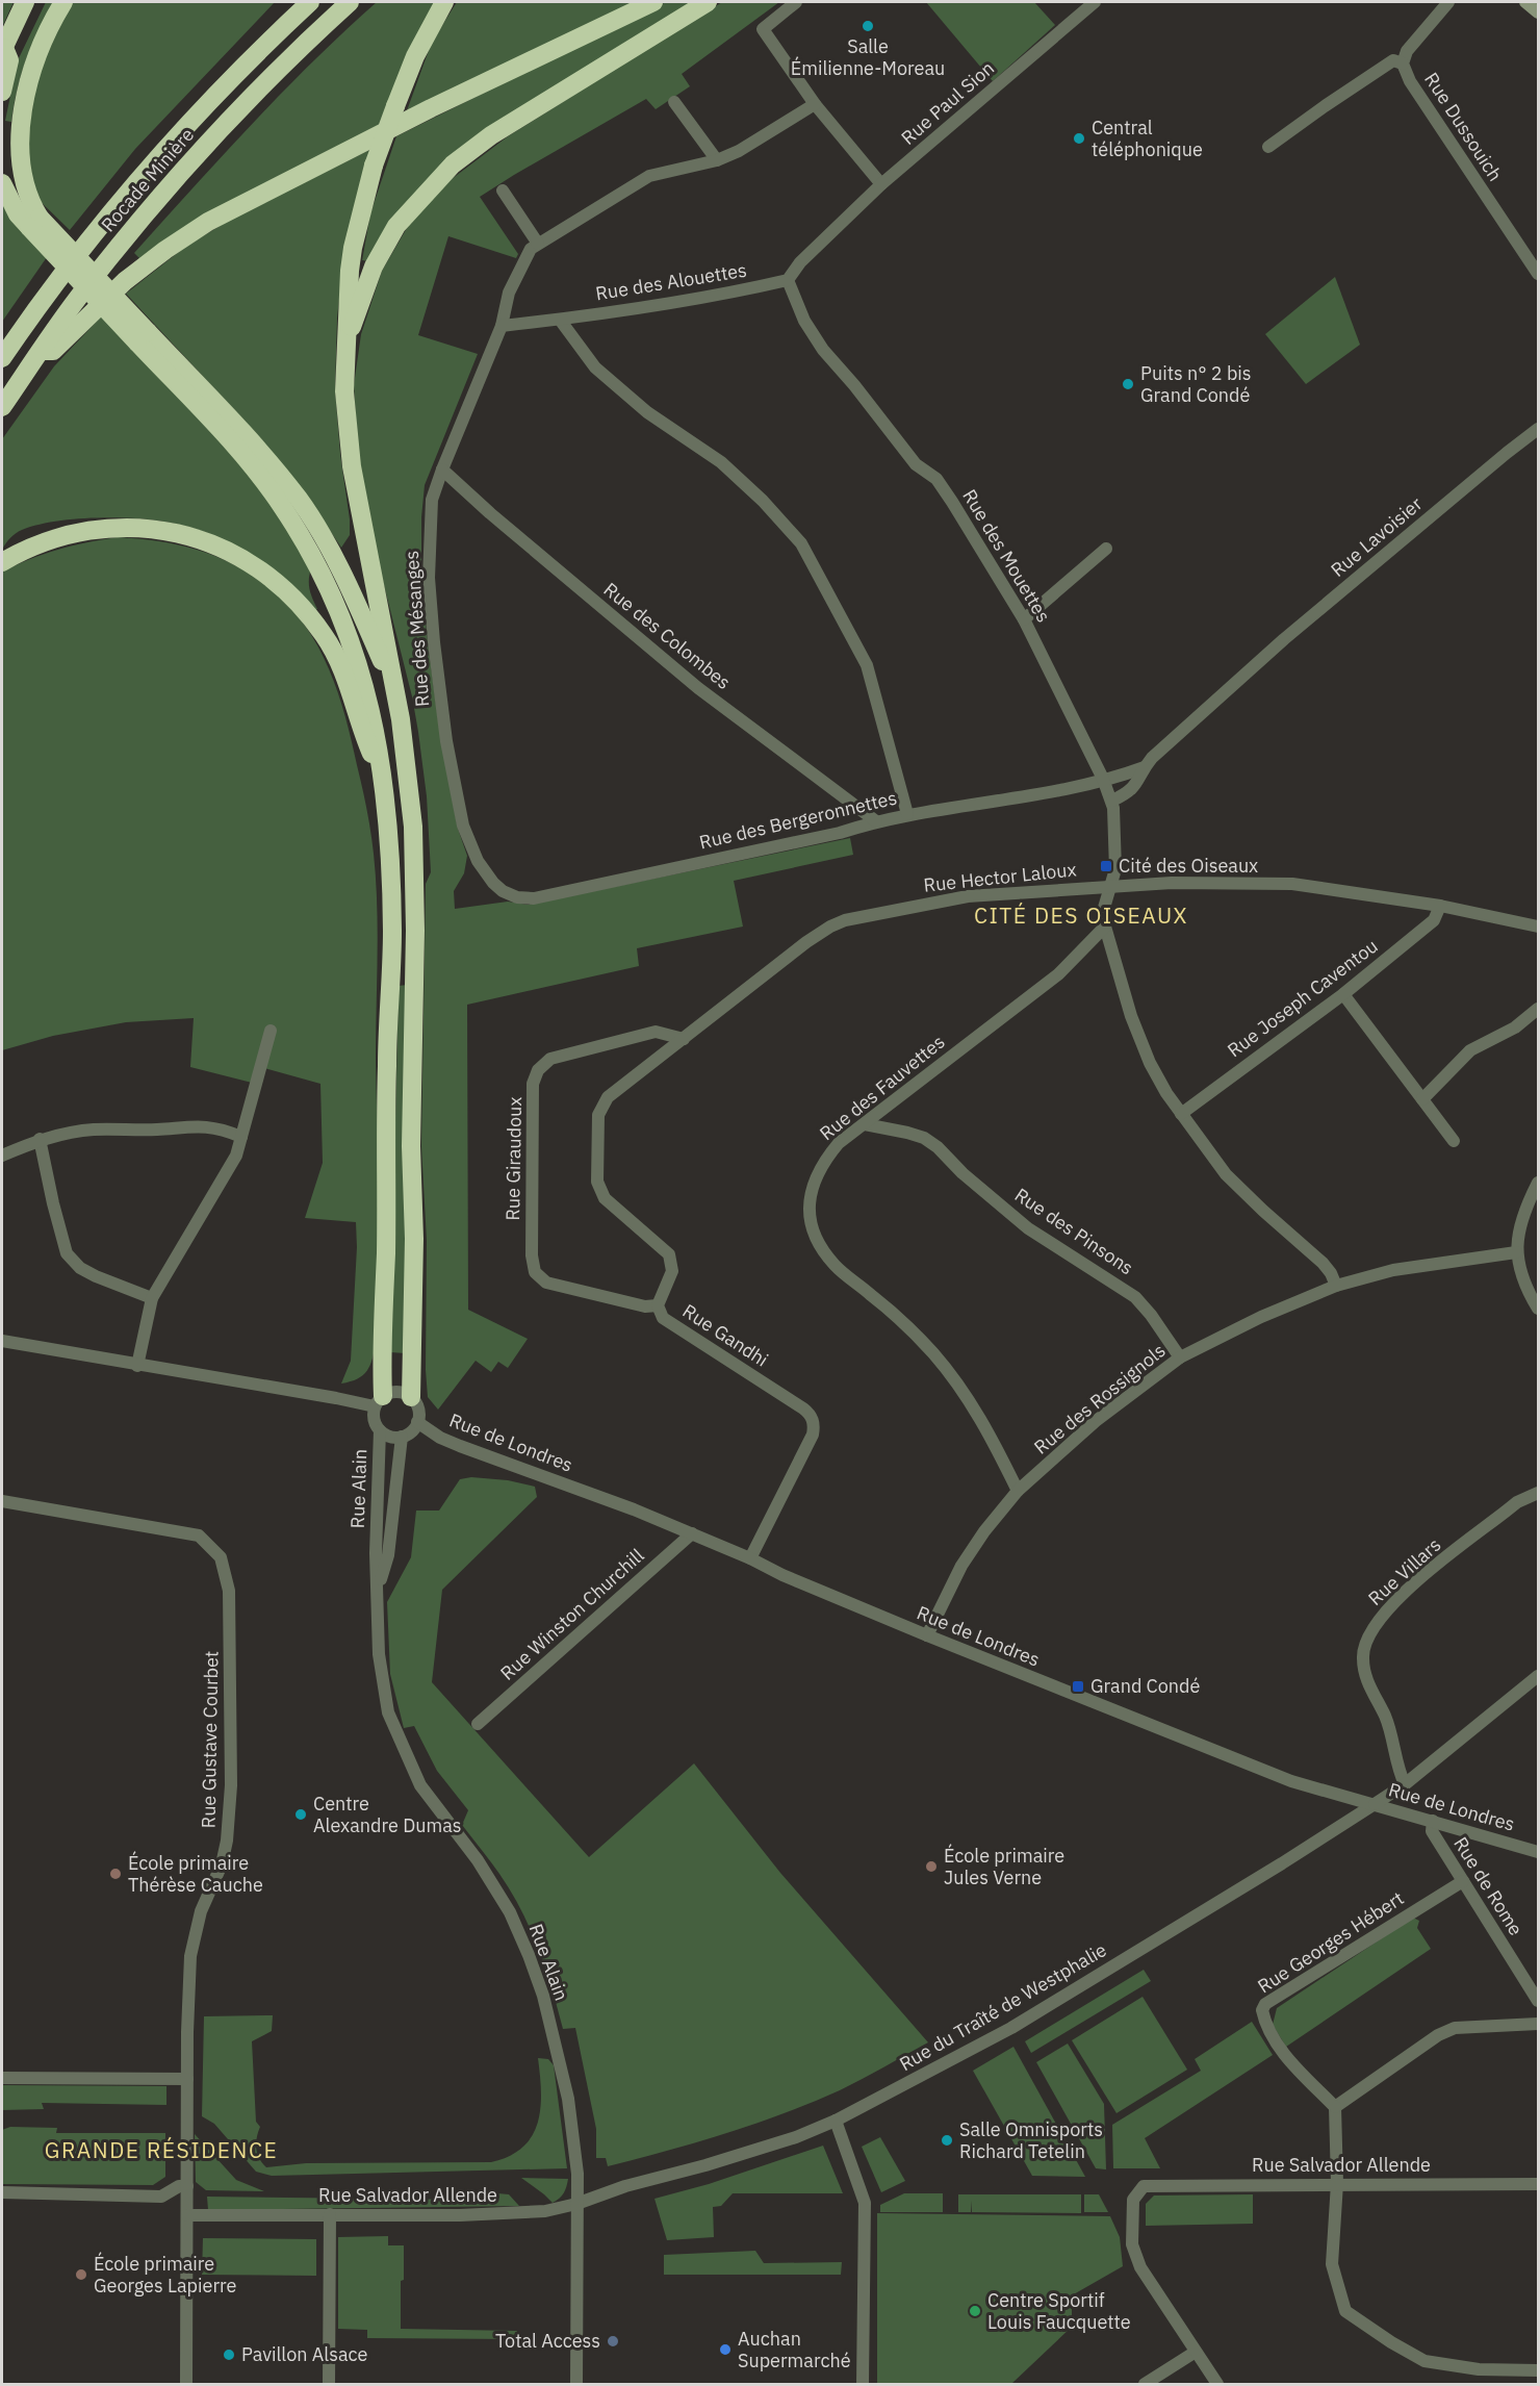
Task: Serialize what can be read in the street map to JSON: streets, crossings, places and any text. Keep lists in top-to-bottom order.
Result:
{
  "streets": {
    "highway": ["Rocade Minière"],
    "street": [
      "Rue Paul Sion",
      "Rue Dussouich",
      "Rue des Alouettes",
      "Rue Lavoisier",
      "Rue des Mouettes",
      "Rue des Mésanges",
      "Rue des Colombes",
      "Rue des Bergeronnettes",
      "Rue Hector Laloux",
      "Rue Joseph Caventou",
      "Rue des Fauvettes",
      "Rue Giraudoux",
      "Rue des Pinsons",
      "Rue Gandhi",
      "Rue des Rossignols",
      "Rue de Londres",
      "Rue Alain",
      "Rue Villars",
      "Rue Winston Churchill",
      "Rue Gustave Courbet",
      "Rue de Rome",
      "Rue Georges Hébert",
      "Rue du Traîté de Westphalie",
      "Rue Salvador Allende"
    ]
  },
  "crossings": [
    ["Rue Paul Sion", "Rue des Alouettes"],
    ["Rue Paul Sion", "Rue des Mouettes"],
    ["Rue des Alouettes", "Rue des Mouettes"],
    ["Rue des Alouettes", "Rue des Mésanges"],
    ["Rue Lavoisier", "Rue des Mouettes"],
    ["Rue Lavoisier", "Rue des Bergeronnettes"],
    ["Rue des Mouettes", "Rue des Bergeronnettes"],
    ["Rue des Mouettes", "Rue Hector Laloux"],
    ["Rue des Mouettes", "Rue Joseph Caventou"],
    ["Rue des Mouettes", "Rue des Fauvettes"],
    ["Rue des Mouettes", "Rue des Rossignols"],
    ["Rue des Mésanges", "Rue des Colombes"],
    ["Rue des Mésanges", "Rue des Bergeronnettes"],
    ["Rue des Colombes", "Rue des Bergeronnettes"],
    ["Rue Hector Laloux", "Rue Joseph Caventou"],
    ["Rue Hector Laloux", "Rue Gandhi"],
    ["Rue des Fauvettes", "Rue des Pinsons"],
    ["Rue des Fauvettes", "Rue des Rossignols"],
    ["Rue Giraudoux", "Rue Gandhi"],
    ["Rue des Pinsons", "Rue des Rossignols"],
    ["Rue Gandhi", "Rue de Londres"],
    ["Rue des Rossignols", "Rue de Londres"],
    ["Rue de Londres", "Rue Alain"],
    ["Rue de Londres", "Rue Winston Churchill"],
    ["Rue de Londres", "Rue de Rome"],
    ["Rue de Londres", "Rue du Traîté de Westphalie"],
    ["Rue Alain", "Rue Salvador Allende"],
    ["Rue Villars", "Rue du Traîté de Westphalie"],
    ["Rue Gustave Courbet", "Rue Salvador Allende"],
    ["Rue de Rome", "Rue Georges Hébert"],
    ["Rue du Traîté de Westphalie", "Rue Salvador Allende"]
  ],
  "districts": ["CITÉ DES OISEAUX", "GRANDE RÉSIDENCE"],
  "places": {
    "other": [
      "Salle Émilienne-Moreau",
      "Central téléphonique",
      "Puits n° 2 bis Grand Condé",
      "Centre Alexandre Dumas",
      "École primaire Jules Verne",
      "École primaire Thérèse Cauche",
      "Salle Omnisports Richard Tetelin",
      "École primaire Georges Lapierre",
      "Centre Sportif Louis Faucquette",
      "Total Access",
      "Auchan Supermarché",
      "Pavillon Alsace"
    ],
    "transit": ["Cité des Oiseaux", "Grand Condé"]
  }
}
